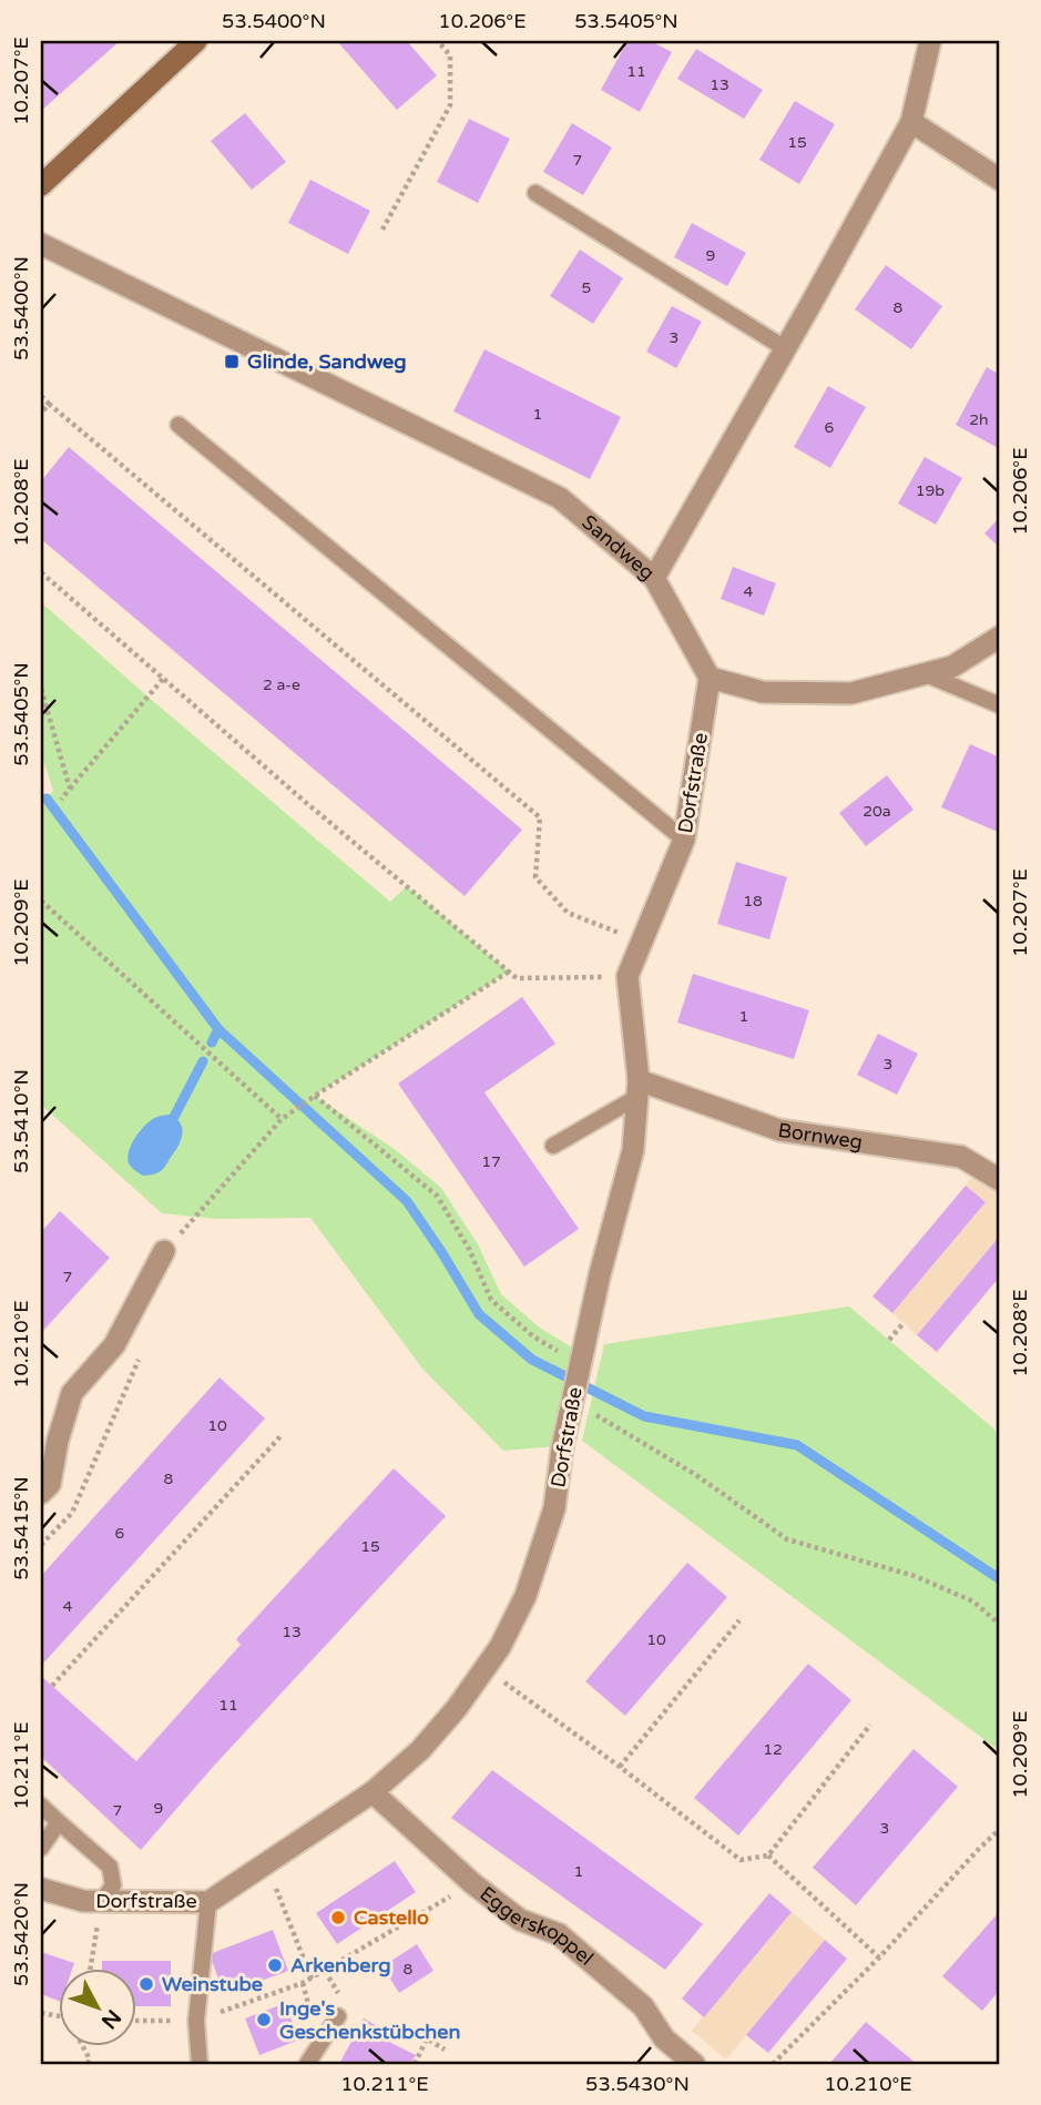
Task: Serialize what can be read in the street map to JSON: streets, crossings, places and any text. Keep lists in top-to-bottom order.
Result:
{
  "streets": {
    "street": [
      "Sandweg",
      "Dorfstraße",
      "Bornweg",
      "Eggerskoppel"
    ]
  },
  "crossings": [
    ["Dorfstraße", "Bornweg"],
    ["Dorfstraße", "Eggerskoppel"]
  ],
  "places": {
    "transit": ["Glinde, Sandweg"],
    "other": [
      "Castello",
      "Arkenberg",
      "Weinstube",
      "Inge's Geschenkstübchen"
    ]
  },
  "house_numbers": [
    "11",
    "13",
    "15",
    "7",
    "9",
    "5",
    "8",
    "3",
    "1",
    "2h",
    "6",
    "19b",
    "4",
    "2 a-e",
    "20a",
    "18",
    "1",
    "3",
    "17",
    "7",
    "10",
    "8",
    "6",
    "15",
    "4",
    "13",
    "10",
    "11",
    "12",
    "9",
    "7",
    "3",
    "1",
    "8"
  ],
  "north": "bottom right",
  "coordinates": [
    "53.5400°N",
    "10.206°E",
    "53.5405°N",
    "10.207°E",
    "10.208°E",
    "10.209°E",
    "53.5410°N",
    "10.210°E",
    "53.5415°N",
    "10.211°E",
    "53.5420°N",
    "53.5430°N"
  ]
}
